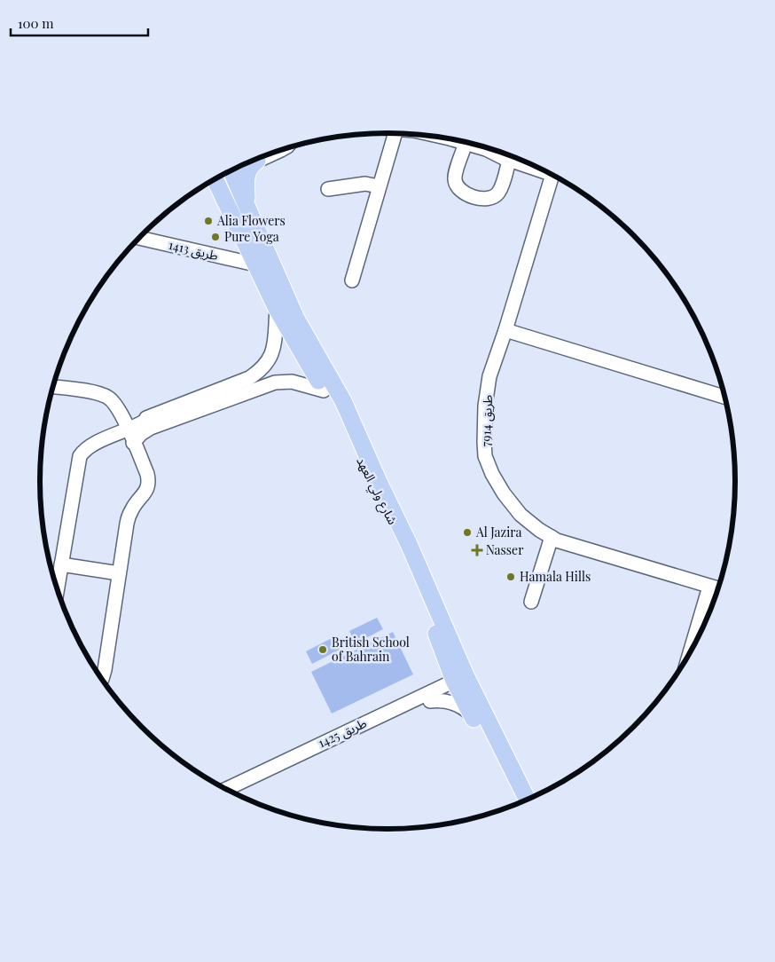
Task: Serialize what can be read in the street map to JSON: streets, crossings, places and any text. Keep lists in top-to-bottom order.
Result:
{
  "streets": {
    "main road": ["شارع ولي العهد"],
    "street": ["طريق 1413", "طريق 7914", "طريق 1425"]
  },
  "crossings": [
    ["طريق 1413", "شارع ولي العهد"],
    ["شارع ولي العهد", "طريق 1425"]
  ],
  "places": {
    "other": [
      "Alia Flowers",
      "Pure Yoga",
      "Al Jazira",
      "Hamala Hills",
      "British School of Bahrain"
    ],
    "health": ["Nasser"]
  },
  "scale_bar": "100 m"
}
